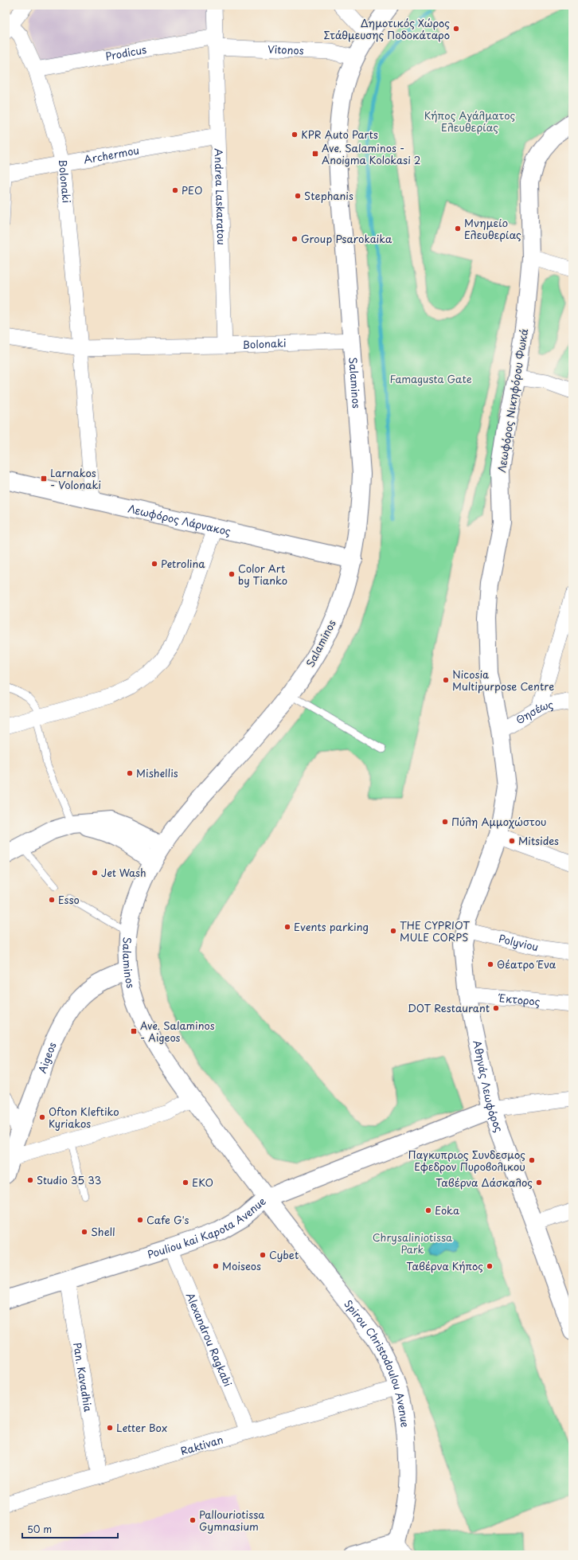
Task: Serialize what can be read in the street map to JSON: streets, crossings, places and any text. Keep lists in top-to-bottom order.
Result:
{
  "streets": {
    "main road": [
      "Salaminos",
      "Λεωφόρος Νικηφόρου Φωκά",
      "Λεωφόρος Λάρνακος",
      "Aigeos",
      "Αθηνάς Λεωφόρος",
      "Pouliou kai Kapota Avenue",
      "Spirou Christodoulou Avenue"
    ],
    "street": [
      "Vitonos",
      "Prodicus",
      "Archermou",
      "Bolonaki",
      "Andrea Laskaratou",
      "Θησέως",
      "Polyviou",
      "Έκτορος",
      "Alexandrou Ragkabi",
      "Pan. Kavadhia",
      "Raktivan"
    ]
  },
  "crossings": [
    ["Vitonos", "Prodicus"],
    ["Vitonos", "Andrea Laskaratou"],
    ["Vitonos", "Salaminos"],
    ["Prodicus", "Bolonaki"],
    ["Prodicus", "Andrea Laskaratou"],
    ["Archermou", "Bolonaki"],
    ["Archermou", "Andrea Laskaratou"],
    ["Bolonaki", "Andrea Laskaratou"],
    ["Bolonaki", "Salaminos"],
    ["Bolonaki", "Λεωφόρος Λάρνακος"],
    ["Salaminos", "Λεωφόρος Λάρνακος"],
    ["Salaminos", "Aigeos"],
    ["Salaminos", "Pouliou kai Kapota Avenue"],
    ["Salaminos", "Spirou Christodoulou Avenue"],
    ["Λεωφόρος Νικηφόρου Φωκά", "Θησέως"],
    ["Λεωφόρος Νικηφόρου Φωκά", "Αθηνάς Λεωφόρος"],
    ["Polyviou", "Αθηνάς Λεωφόρος"],
    ["Έκτορος", "Αθηνάς Λεωφόρος"],
    ["Αθηνάς Λεωφόρος", "Pouliou kai Kapota Avenue"],
    ["Pouliou kai Kapota Avenue", "Alexandrou Ragkabi"],
    ["Pouliou kai Kapota Avenue", "Spirou Christodoulou Avenue"],
    ["Pouliou kai Kapota Avenue", "Pan. Kavadhia"],
    ["Alexandrou Ragkabi", "Raktivan"],
    ["Spirou Christodoulou Avenue", "Raktivan"],
    ["Pan. Kavadhia", "Raktivan"]
  ],
  "parks": ["Κήπος Αγάλματος Ελευθερίας", "Famagusta Gate", "Chrysaliniotissa Park"],
  "places": {
    "other": [
      "Δημοτικός Χώρος Στάθμευσης Ποδοκάταρο",
      "KPR Auto Parts",
      "PEO",
      "Stephanis",
      "Μνημείο Ελευθερίας",
      "Group Psarokaika",
      "Petrolina",
      "Color Art by Tianko",
      "Nicosia Multipurpose Centre",
      "Mishellis",
      "Πύλη Αμμοχώστου",
      "Mitsides",
      "Jet Wash",
      "Esso",
      "Events parking",
      "THE CYPRIOT MULE CORPS",
      "Θέατρο Ένα",
      "DOT Restaurant",
      "Ofton Kleftiko Kyriakos",
      "Παγκυπριος Συνδεσμος Εφεδρον Πυροβολικου",
      "Studio 35 33",
      "EKO",
      "Ταβέρνα Δάσκαλος",
      "Eoka",
      "Cafe G's",
      "Shell",
      "Cybet",
      "Moiseos",
      "Ταβέρνα Κήπος",
      "Letter Box",
      "Pallouriotissa Gymnasium"
    ],
    "transit": ["Ave. Salaminos - Anoigma Kolokasi 2", "Larnakos - Volonaki", "Ave. Salaminos - Aigeos"]
  },
  "scale_bar": "50 m"
}
